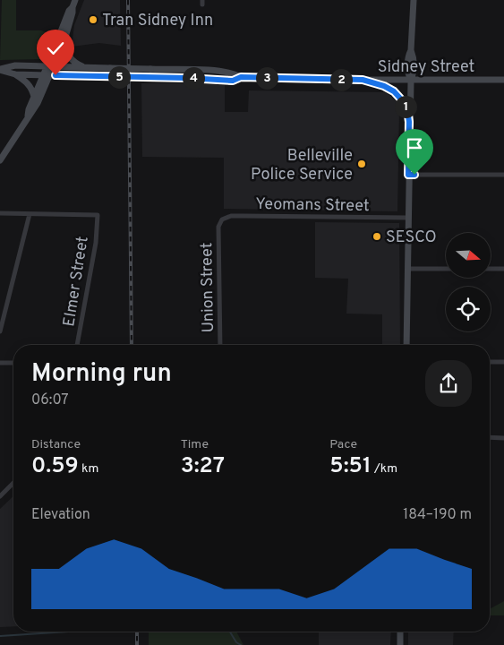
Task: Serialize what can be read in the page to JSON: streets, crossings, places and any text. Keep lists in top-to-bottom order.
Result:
{
  "streets": {
    "main road": ["Sidney Street"],
    "street": ["Yeomans Street", "Elmer Street", "Union Street"]
  },
  "crossings": [
    ["Yeomans Street", "Union Street"]
  ],
  "places": ["Tran Sidney Inn", "Belleville Police Service", "SESCO"],
  "north": "right",
  "page": {
    "pins": [
      "5",
      "3",
      "4",
      "2",
      "1"
    ],
    "heading": ["Morning run", "06:07"],
    "stats": [
      ["Distance", "0.59 km"],
      ["Time", "3:27"],
      ["Pace", "5:51 /km"]
    ],
    "chart": ["Elevation", "184–190 m"]
  }
}
